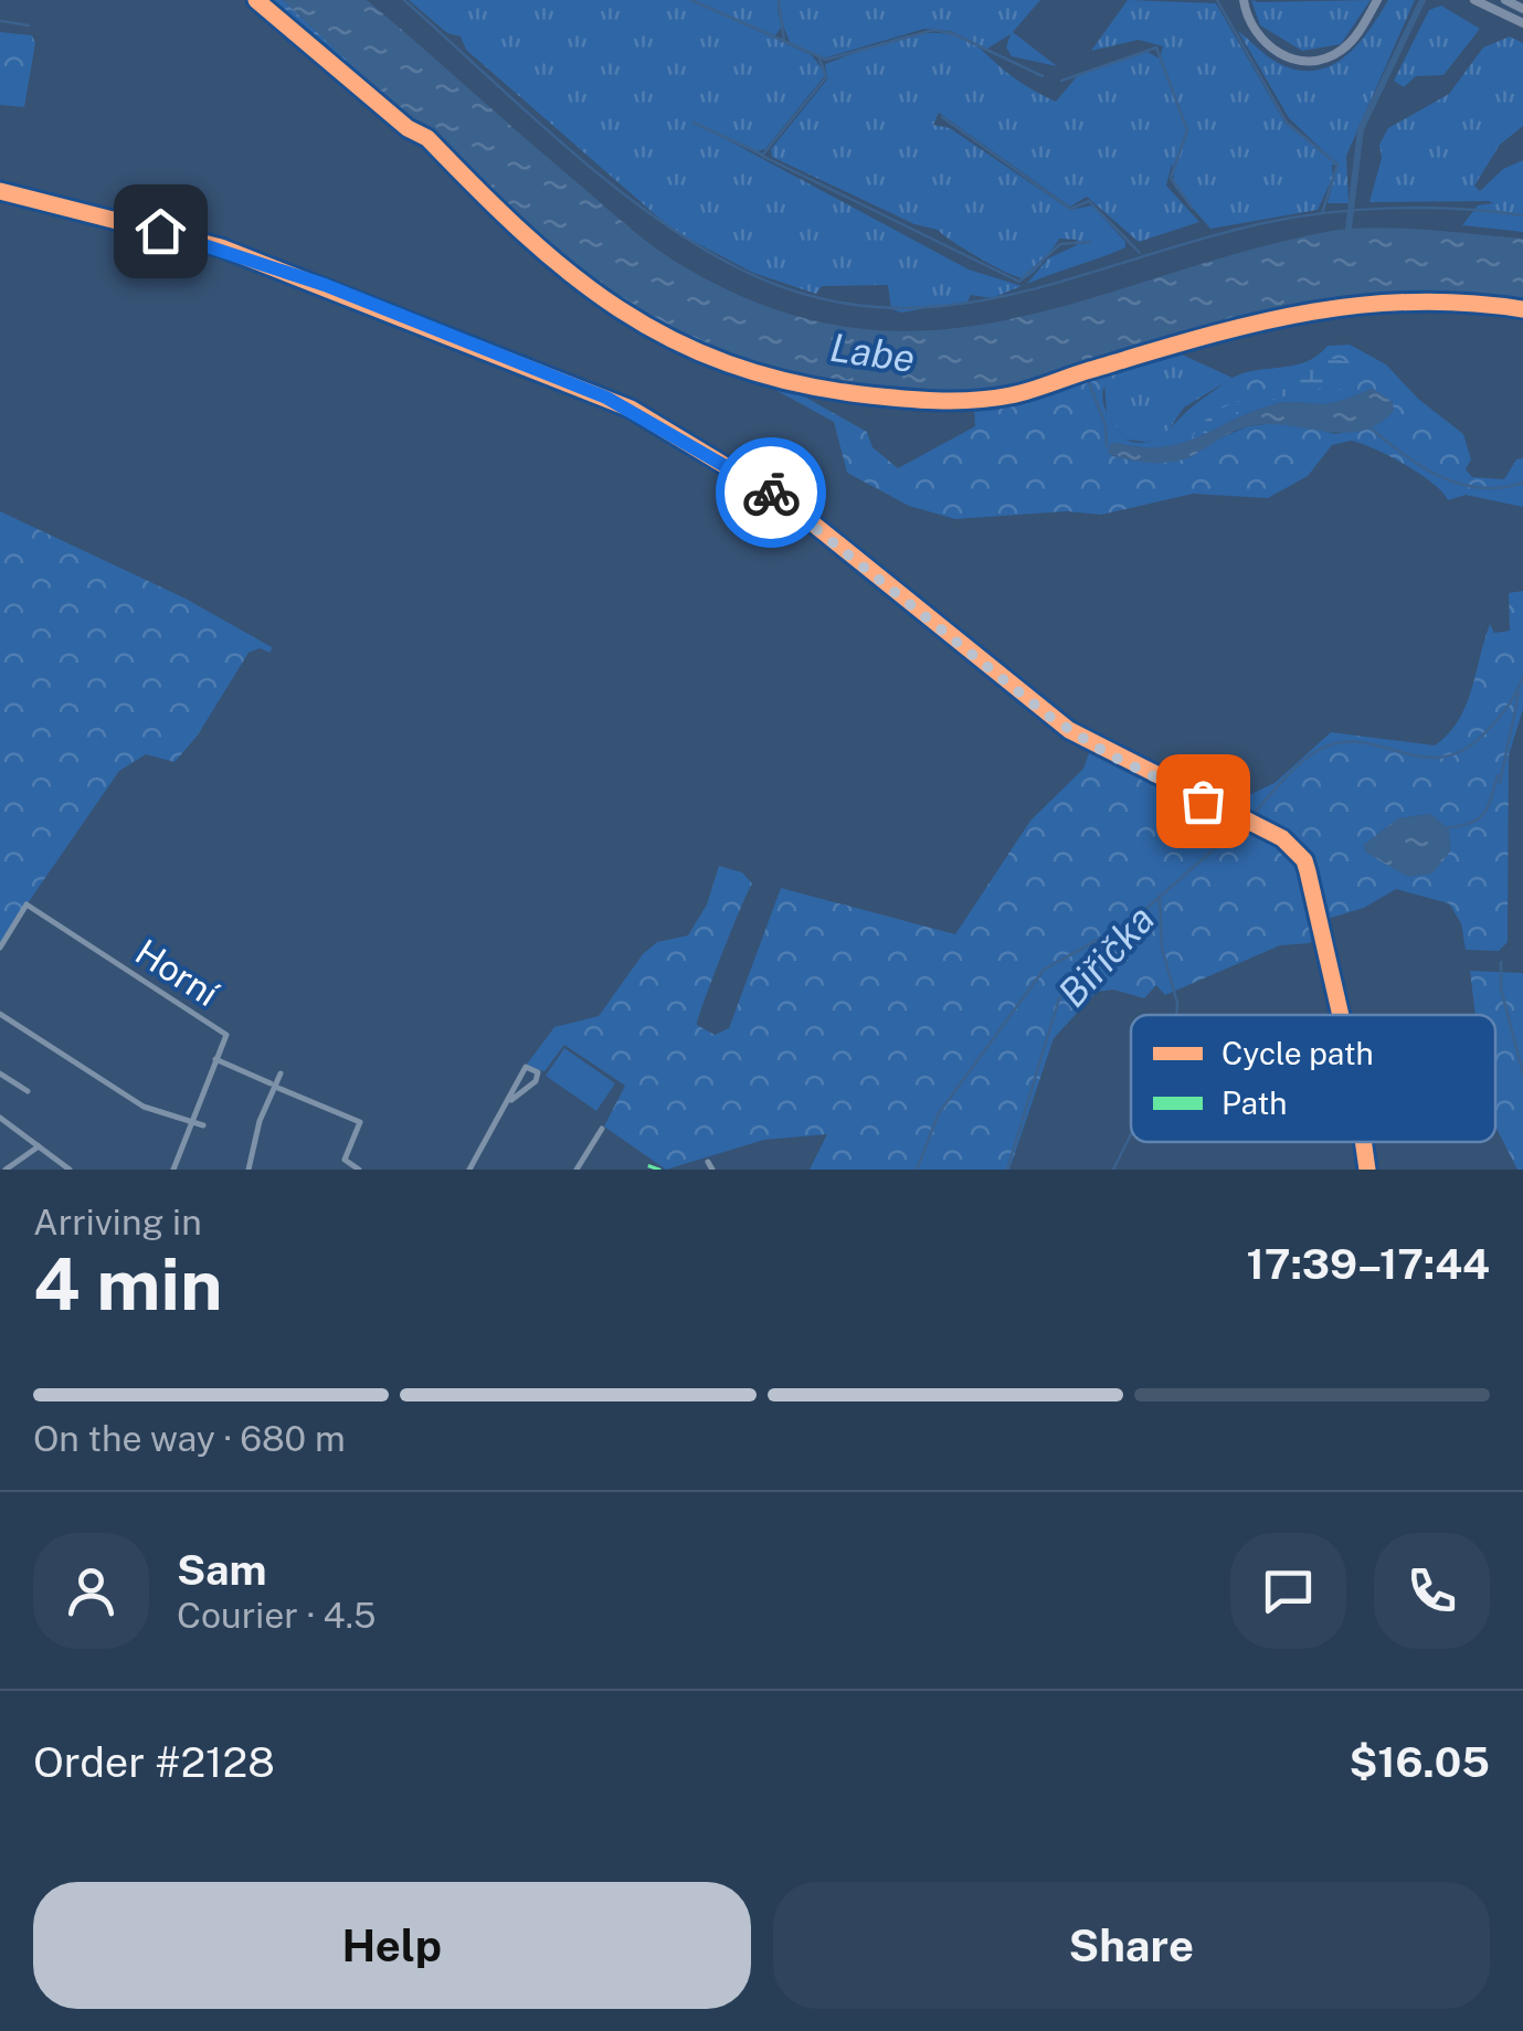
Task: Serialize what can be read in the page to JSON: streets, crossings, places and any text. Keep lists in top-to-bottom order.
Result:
{
  "streets": {
    "street": ["Horní"]
  },
  "water": ["Labe", "Biřička"],
  "legend": ["Cycle path", "Path"],
  "page": {
    "heading": ["4 min", "Arriving in", "17:39–17:44"],
    "panel": [
      "Sam",
      "Courier · 4.5",
      "Order #2128",
      "$16.05"
    ],
    "bar": "On the way · 680 m",
    "buttons": ["Help", "Share"]
  }
}
